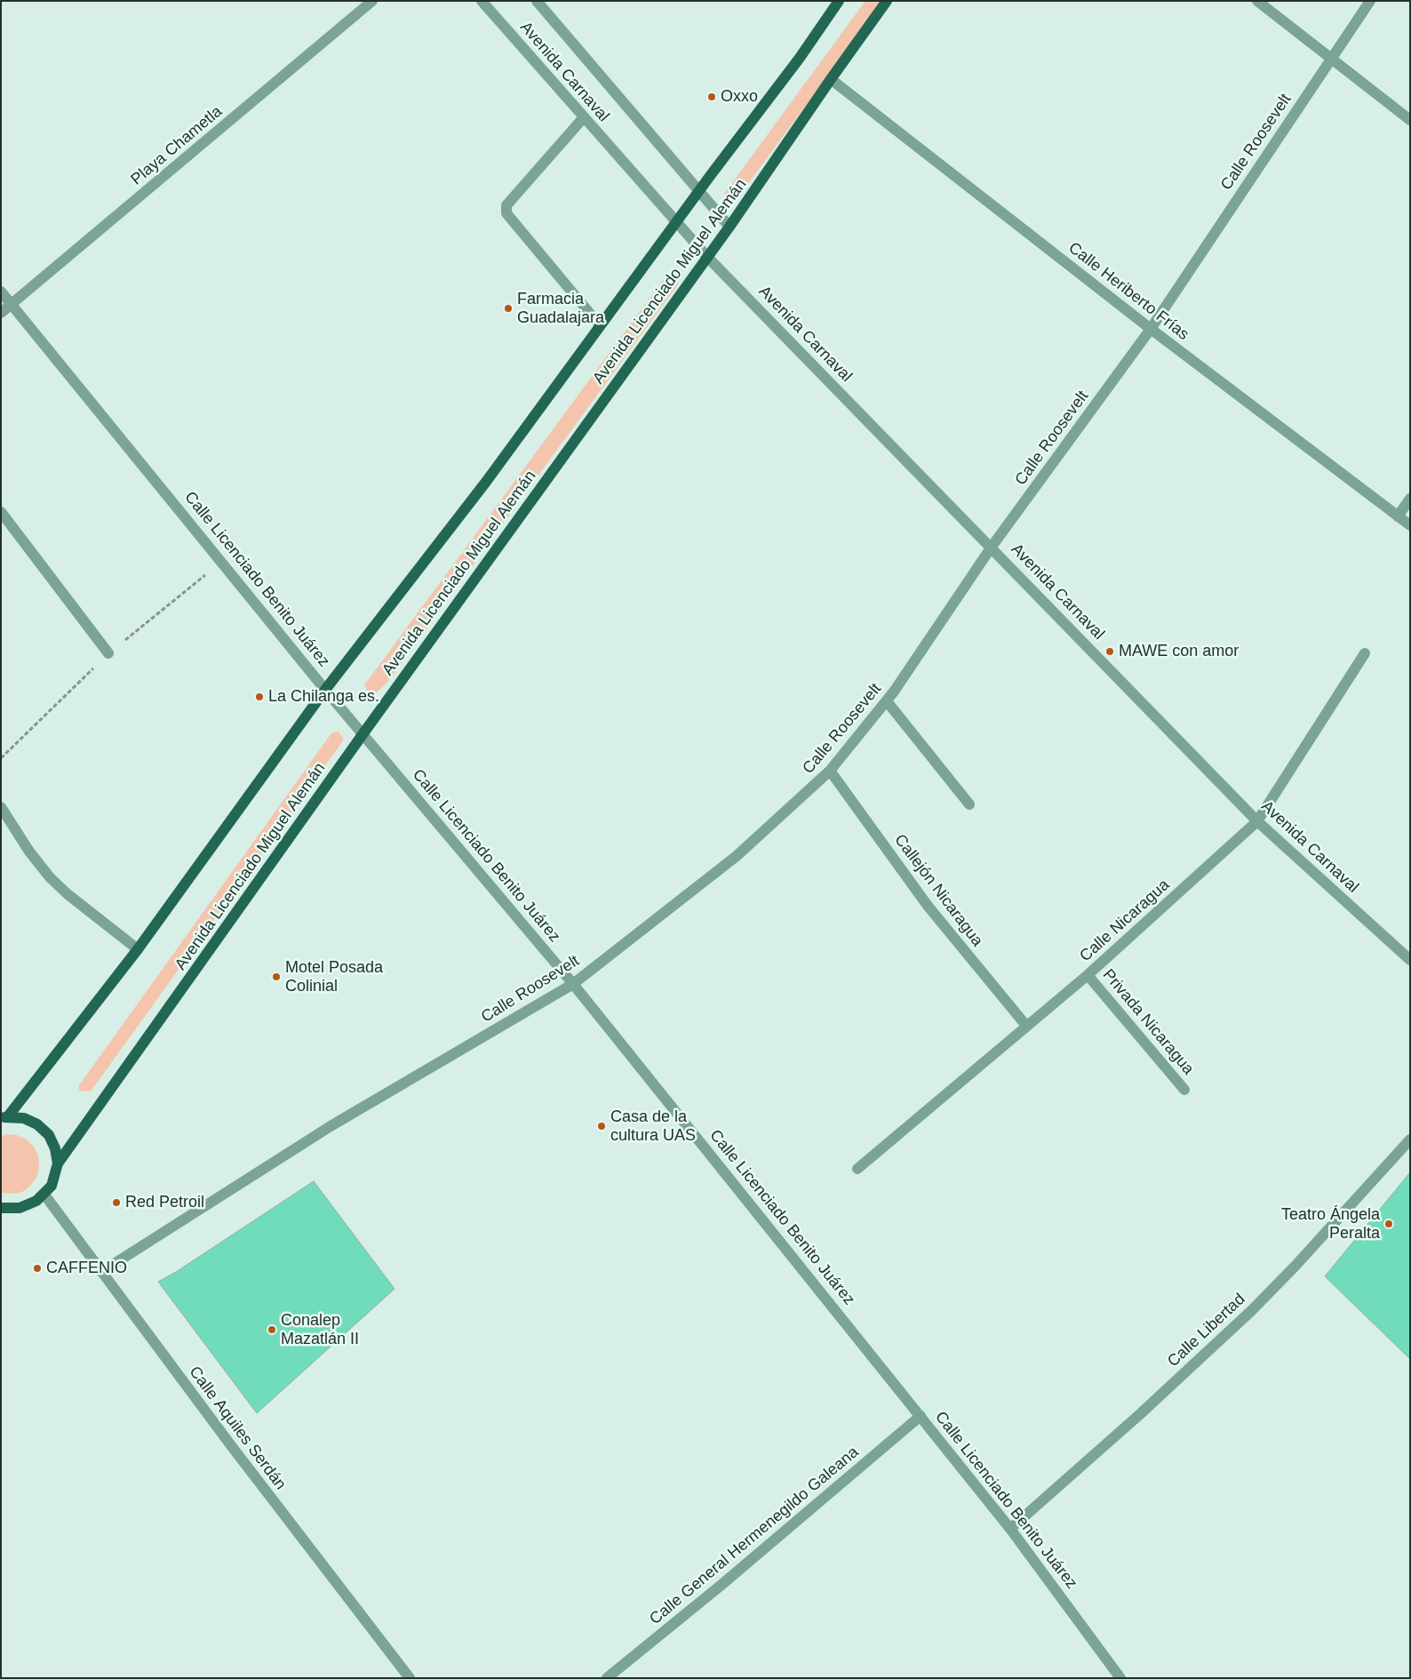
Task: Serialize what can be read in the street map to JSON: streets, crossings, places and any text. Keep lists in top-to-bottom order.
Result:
{
  "streets": {
    "main road": ["Avenida Licenciado Miguel Alemán"],
    "street": [
      "Avenida Carnaval",
      "Calle Roosevelt",
      "Playa Chametla",
      "Calle Heriberto Frías",
      "Calle Licenciado Benito Juárez",
      "Callejón Nicaragua",
      "Calle Nicaragua",
      "Privada Nicaragua",
      "Calle Libertad",
      "Calle Aquiles Serdán",
      "Calle General Hermenegildo Galeana"
    ]
  },
  "crossings": [
    ["Avenida Carnaval", "Calle Roosevelt"],
    ["Avenida Carnaval", "Avenida Licenciado Miguel Alemán"],
    ["Avenida Carnaval", "Calle Nicaragua"],
    ["Calle Roosevelt", "Calle Heriberto Frías"],
    ["Calle Roosevelt", "Calle Licenciado Benito Juárez"],
    ["Calle Roosevelt", "Callejón Nicaragua"],
    ["Calle Roosevelt", "Calle Aquiles Serdán"],
    ["Playa Chametla", "Calle Licenciado Benito Juárez"],
    ["Avenida Licenciado Miguel Alemán", "Calle Heriberto Frías"],
    ["Avenida Licenciado Miguel Alemán", "Calle Licenciado Benito Juárez"],
    ["Calle Licenciado Benito Juárez", "Calle Libertad"],
    ["Calle Licenciado Benito Juárez", "Calle General Hermenegildo Galeana"],
    ["Callejón Nicaragua", "Calle Nicaragua"],
    ["Calle Nicaragua", "Privada Nicaragua"]
  ],
  "places": [
    "Oxxo",
    "Farmacia Guadalajara",
    "MAWE con amor",
    "La Chilanga es.",
    "Motel Posada Colinial",
    "Casa de la cultura UAS",
    "Red Petroil",
    "Teatro Ángela Peralta",
    "CAFFENIO",
    "Conalep Mazatlán II"
  ]
}
